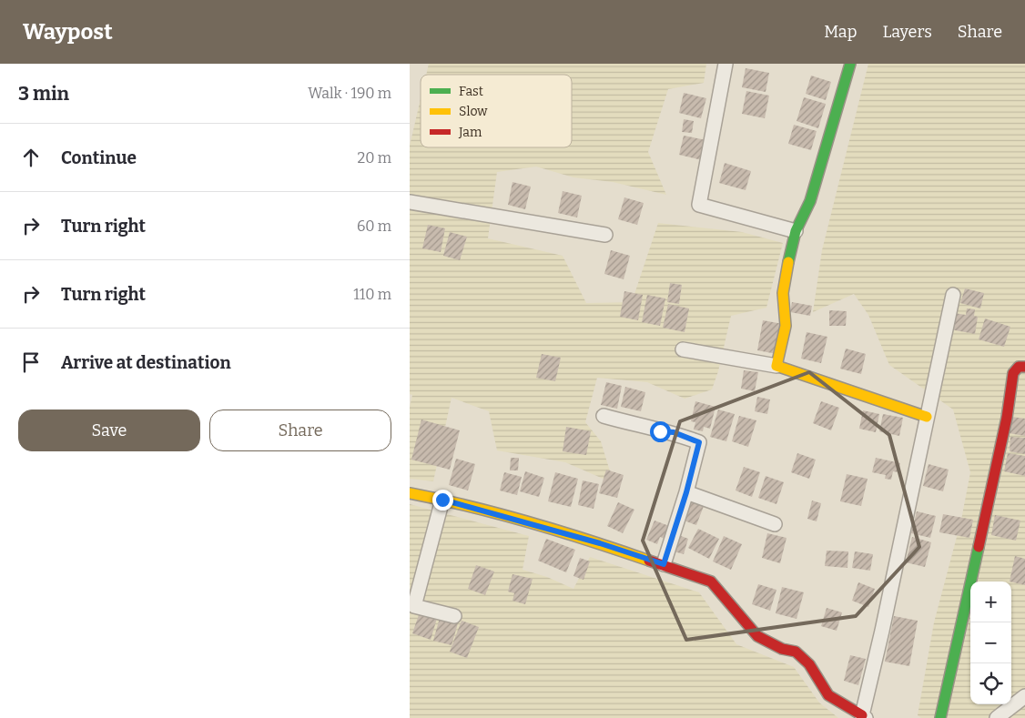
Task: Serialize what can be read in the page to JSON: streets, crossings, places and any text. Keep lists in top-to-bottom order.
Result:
{
  "legend": ["Fast", "Slow", "Jam"],
  "page": {
    "header": "Waypost",
    "nav": ["Map", "Layers", "Share"],
    "heading": ["3 min", "Walk · 190 m"],
    "list": [
      ["Continue", "20 m"],
      ["Turn right", "60 m"],
      ["Turn right", "110 m"],
      "Arrive at destination"
    ],
    "buttons": ["Save", "Share"],
    "map_buttons": ["+", "−"]
  }
}
